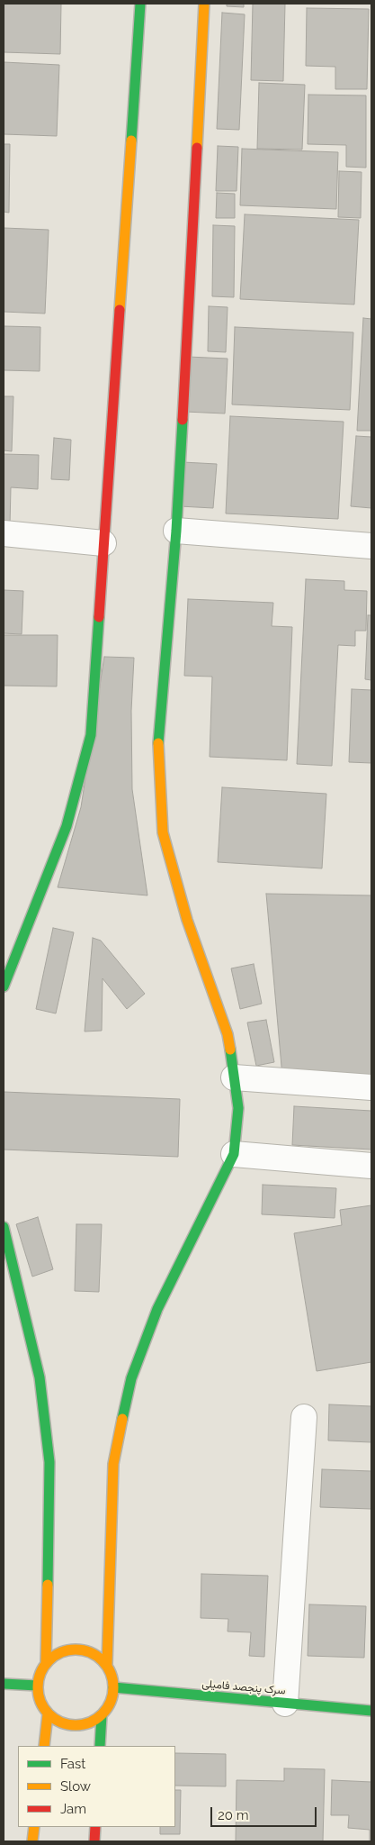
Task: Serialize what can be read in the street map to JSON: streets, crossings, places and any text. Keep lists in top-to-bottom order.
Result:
{
  "streets": {
    "main road": ["سرک پنجصد فامیلی"]
  },
  "legend": ["Fast", "Slow", "Jam"],
  "scale_bar": "20 m"
}
